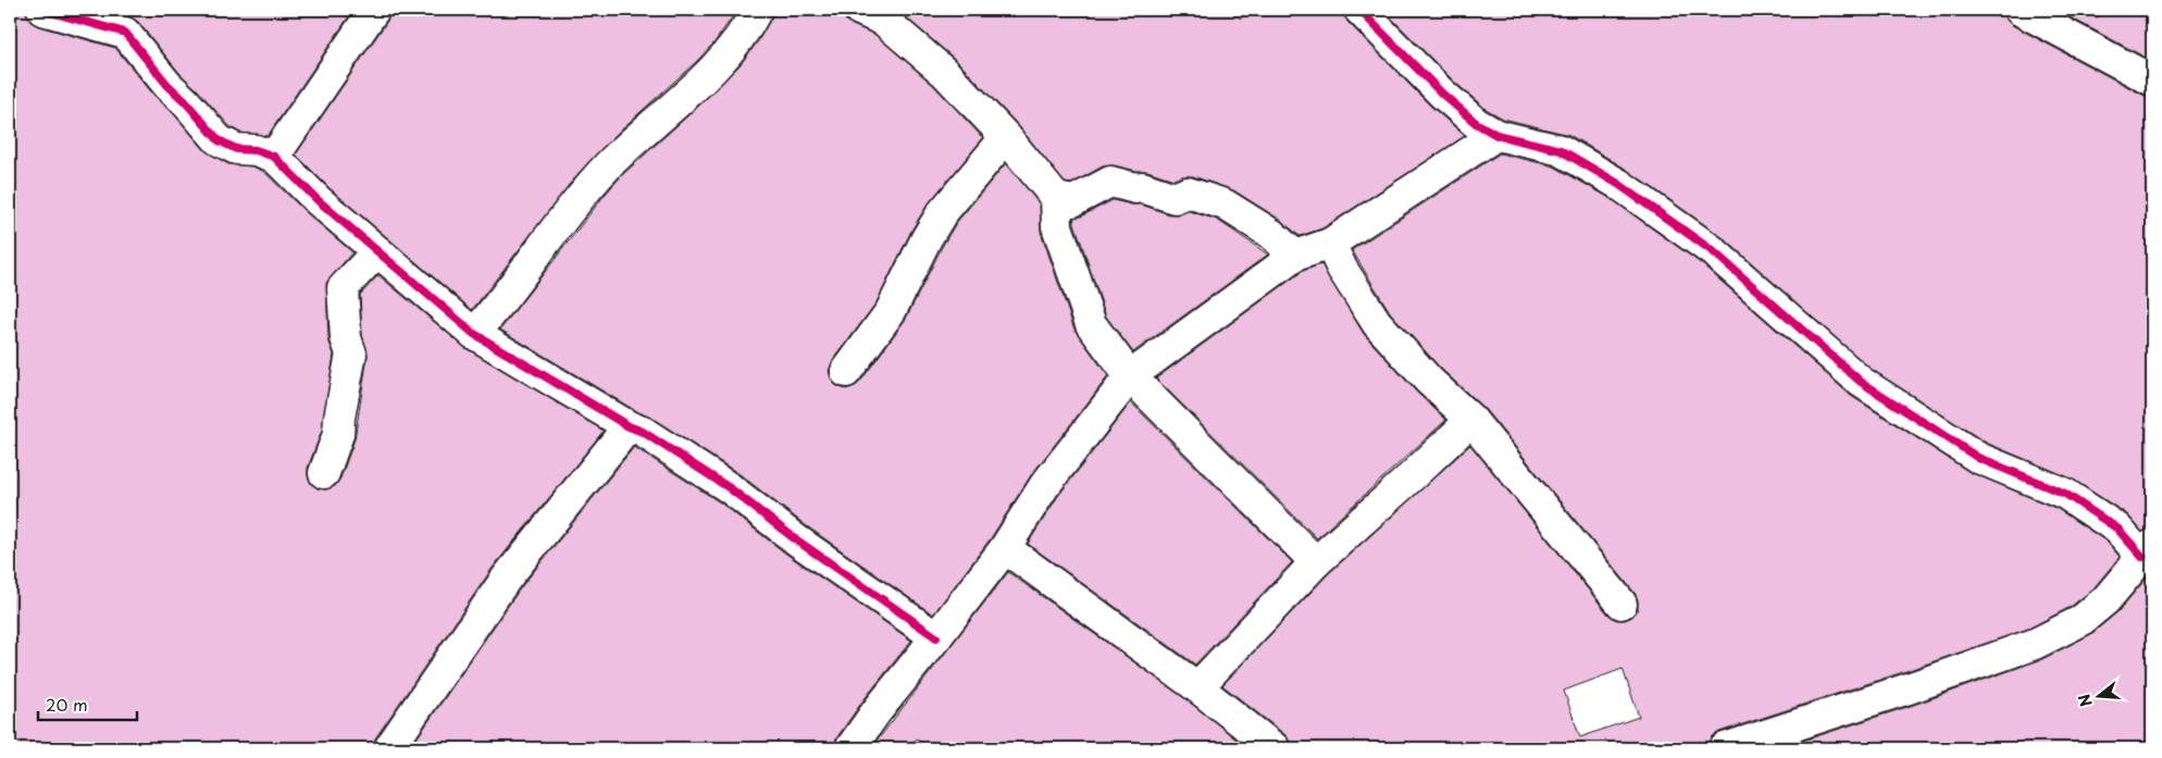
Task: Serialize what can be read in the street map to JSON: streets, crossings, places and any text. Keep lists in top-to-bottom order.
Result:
{
  "scale_bar": "20 m",
  "north": "left"
}
